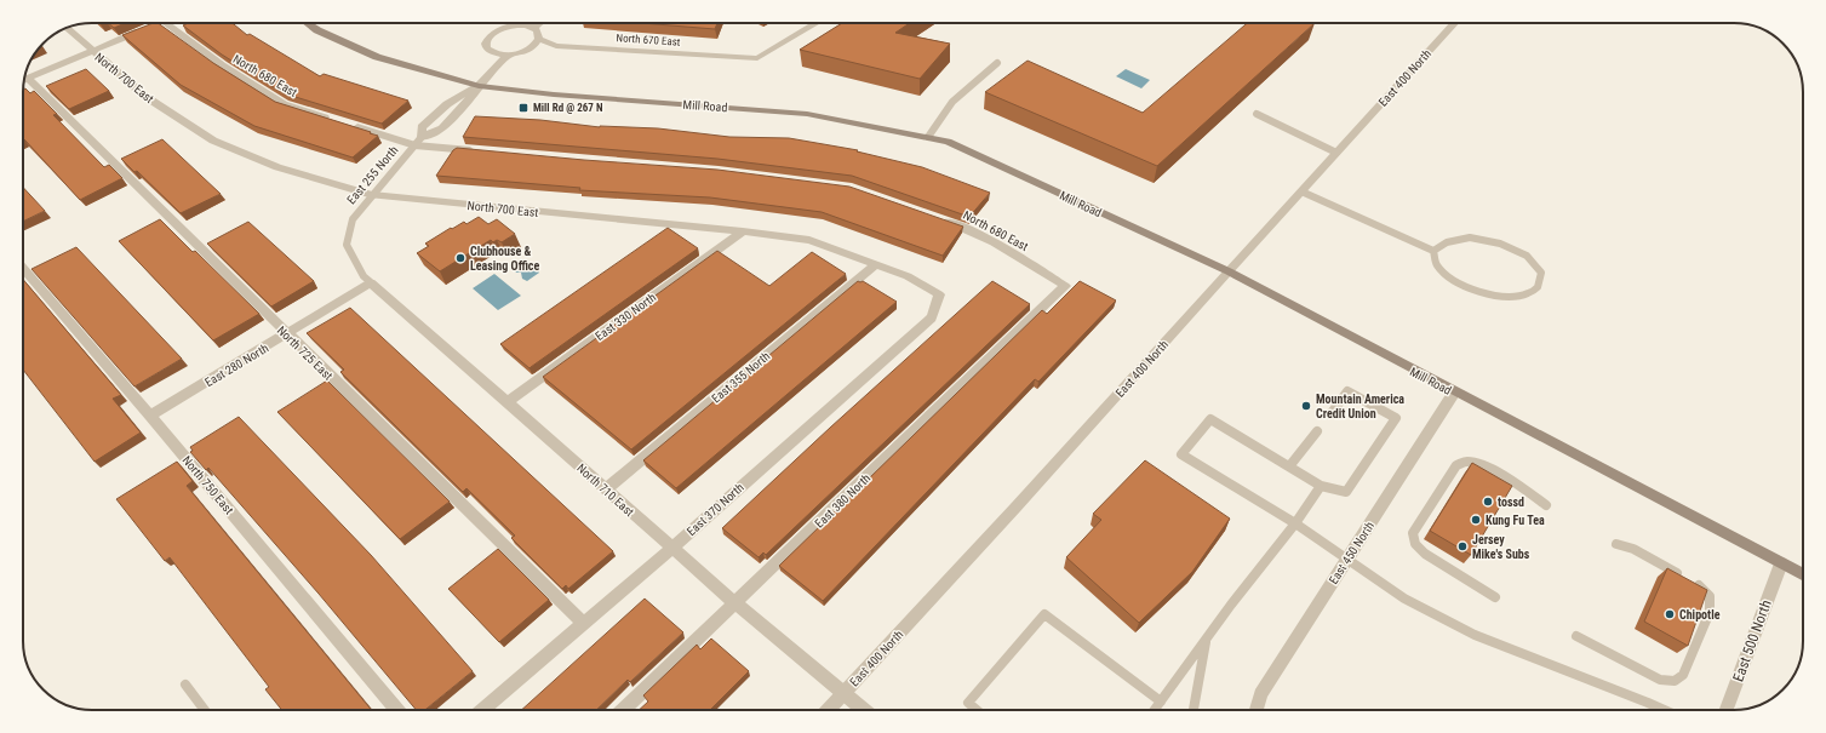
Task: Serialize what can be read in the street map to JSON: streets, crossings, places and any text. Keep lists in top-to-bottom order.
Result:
{
  "streets": {
    "main road": ["Mill Road"],
    "street": [
      "North 670 East",
      "North 680 East",
      "North 700 East",
      "East 400 North",
      "East 255 North",
      "East 330 North",
      "North 725 East",
      "East 280 North",
      "East 355 North",
      "North 750 East",
      "North 710 East",
      "East 380 North",
      "East 370 North",
      "East 450 North",
      "East 500 North"
    ]
  },
  "crossings": [
    ["North 680 East", "East 255 North"],
    ["North 680 East", "East 380 North"],
    ["North 700 East", "East 255 North"],
    ["North 700 East", "East 330 North"],
    ["North 700 East", "East 355 North"],
    ["North 700 East", "East 370 North"],
    ["East 400 North", "Mill Road"],
    ["East 400 North", "North 710 East"],
    ["Mill Road", "East 255 North"],
    ["Mill Road", "East 450 North"],
    ["Mill Road", "East 500 North"],
    ["East 255 North", "East 280 North"],
    ["East 255 North", "North 710 East"],
    ["East 330 North", "North 710 East"],
    ["North 725 East", "East 280 North"],
    ["North 725 East", "East 370 North"],
    ["East 280 North", "North 750 East"],
    ["East 280 North", "North 710 East"],
    ["East 355 North", "North 710 East"],
    ["North 710 East", "East 380 North"],
    ["North 710 East", "East 370 North"]
  ],
  "places": {
    "transit": ["Mill Rd @ 267 N"],
    "other": [
      "Clubhouse & Leasing Office",
      "Mountain America Credit Union",
      "tossd",
      "Kung Fu Tea",
      "Jersey Mike's Subs",
      "Chipotle"
    ]
  }
}
